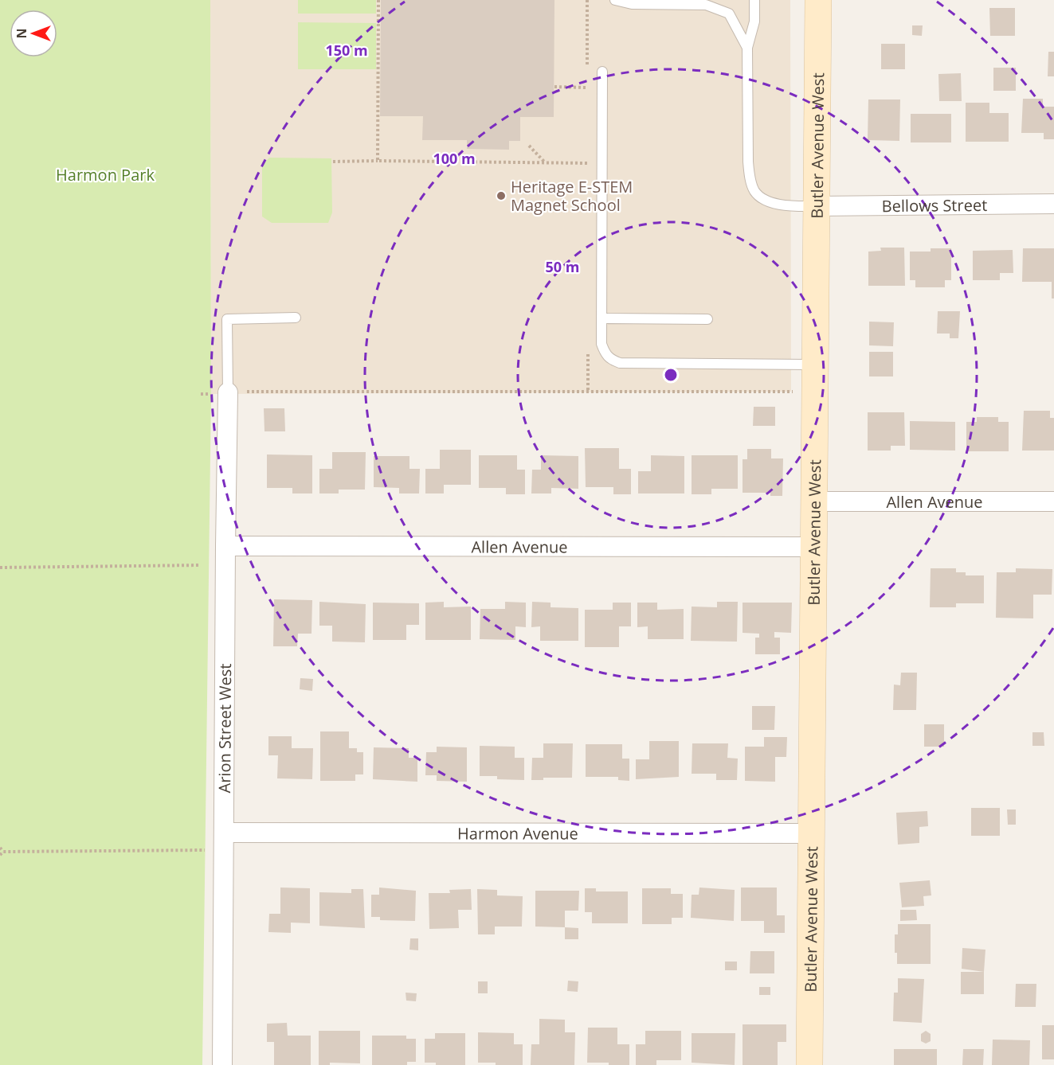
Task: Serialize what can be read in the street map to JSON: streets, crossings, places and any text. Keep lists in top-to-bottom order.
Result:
{
  "streets": {
    "street": [
      "Butler Avenue West",
      "Bellows Street",
      "Allen Avenue",
      "Arion Street West",
      "Harmon Avenue"
    ]
  },
  "crossings": [
    ["Butler Avenue West", "Bellows Street"],
    ["Butler Avenue West", "Allen Avenue"],
    ["Butler Avenue West", "Harmon Avenue"],
    ["Allen Avenue", "Arion Street West"],
    ["Arion Street West", "Harmon Avenue"]
  ],
  "parks": ["Harmon Park"],
  "places": ["Heritage E-STEM Magnet School"],
  "north": "left",
  "rings": ["150 m", "100 m", "50 m"]
}
